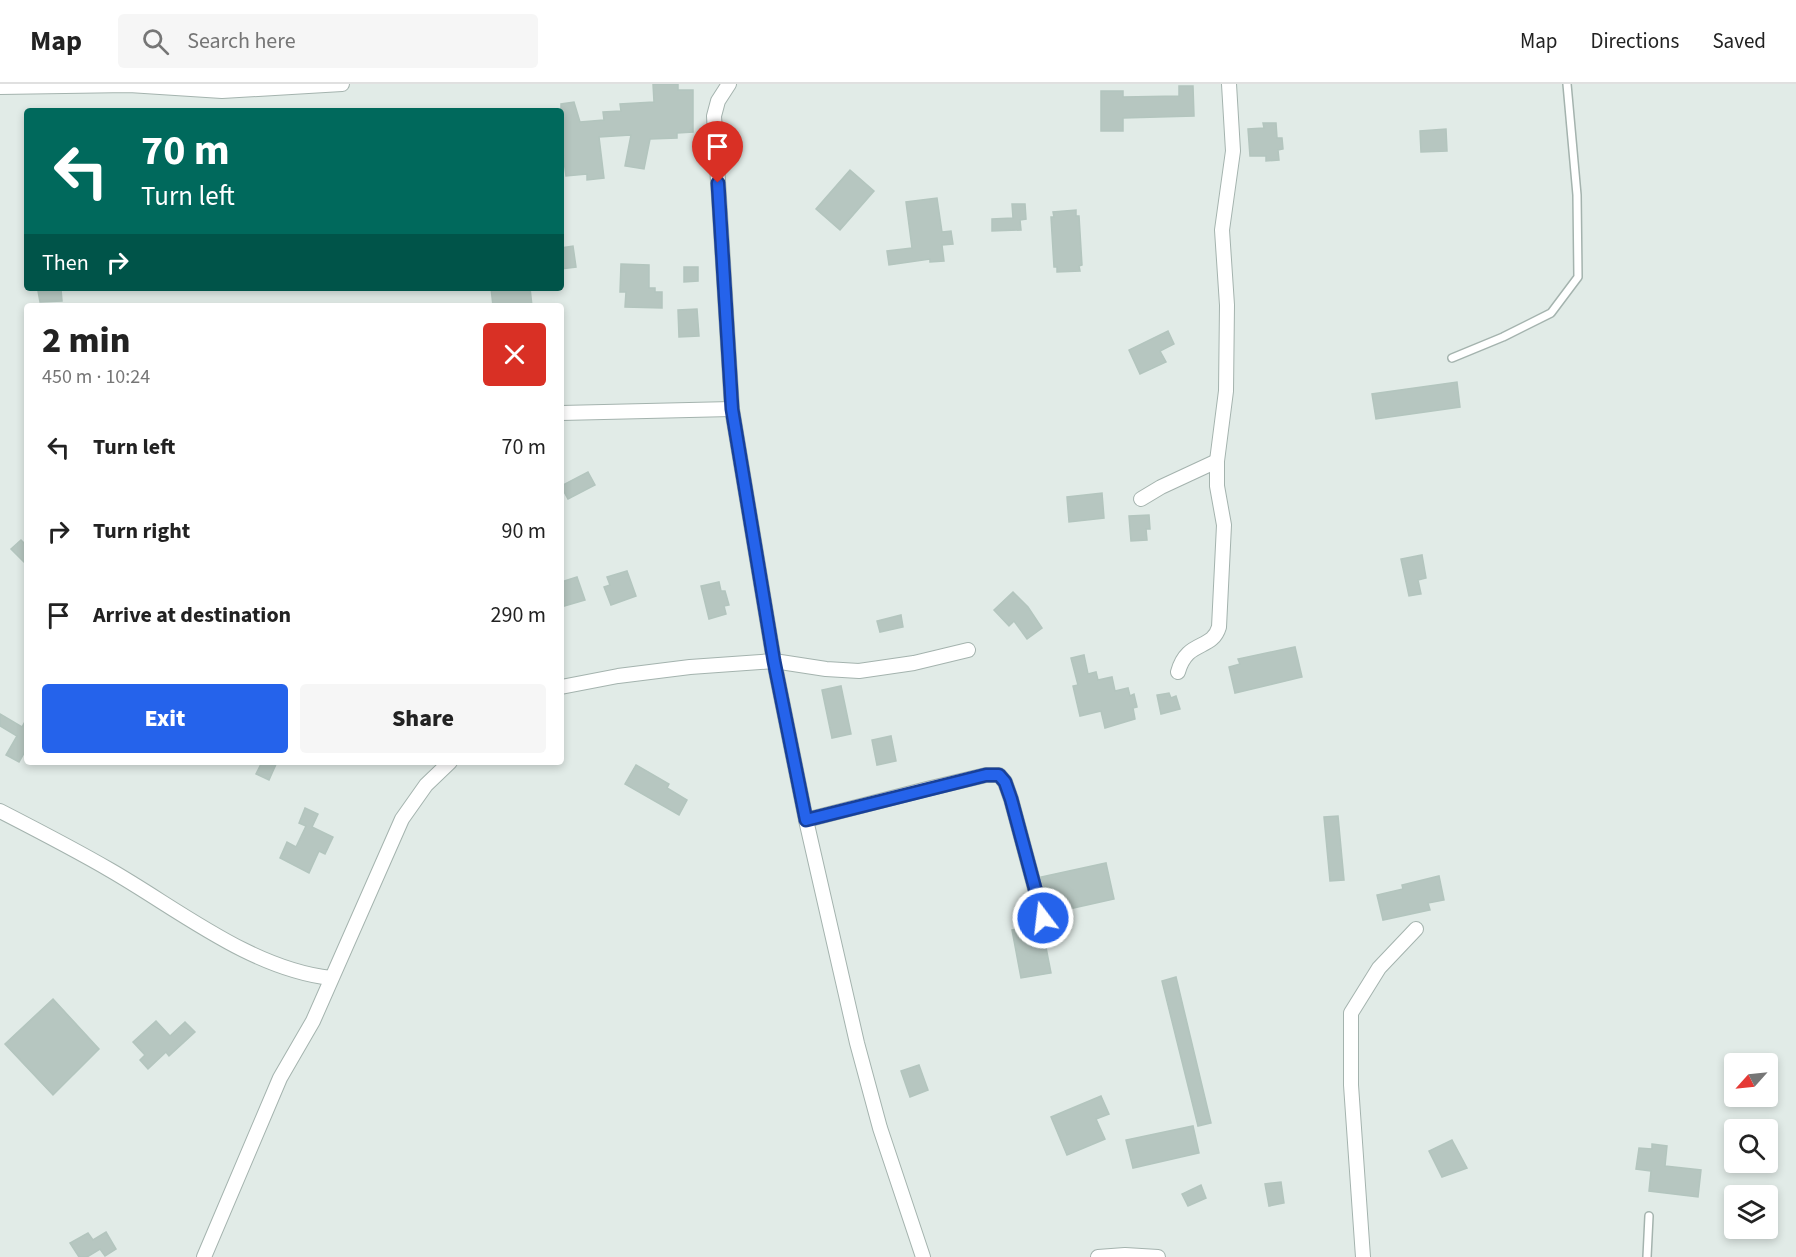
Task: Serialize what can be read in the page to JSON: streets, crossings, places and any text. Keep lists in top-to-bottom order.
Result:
{
  "north": "bottom left",
  "page": {
    "header": "Map",
    "search": "Search here",
    "nav": ["Map", "Directions", "Saved"],
    "turn": ["70 m", "Turn left"],
    "then": "Then",
    "heading": ["2 min", "450 m · 10:24"],
    "list": [
      {
        "name": "Turn left",
        "value": "70 m"
      },
      {
        "name": "Turn right",
        "value": "90 m"
      },
      {
        "name": "Arrive at destination",
        "value": "290 m"
      }
    ],
    "buttons": ["Exit", "Share"]
  }
}
